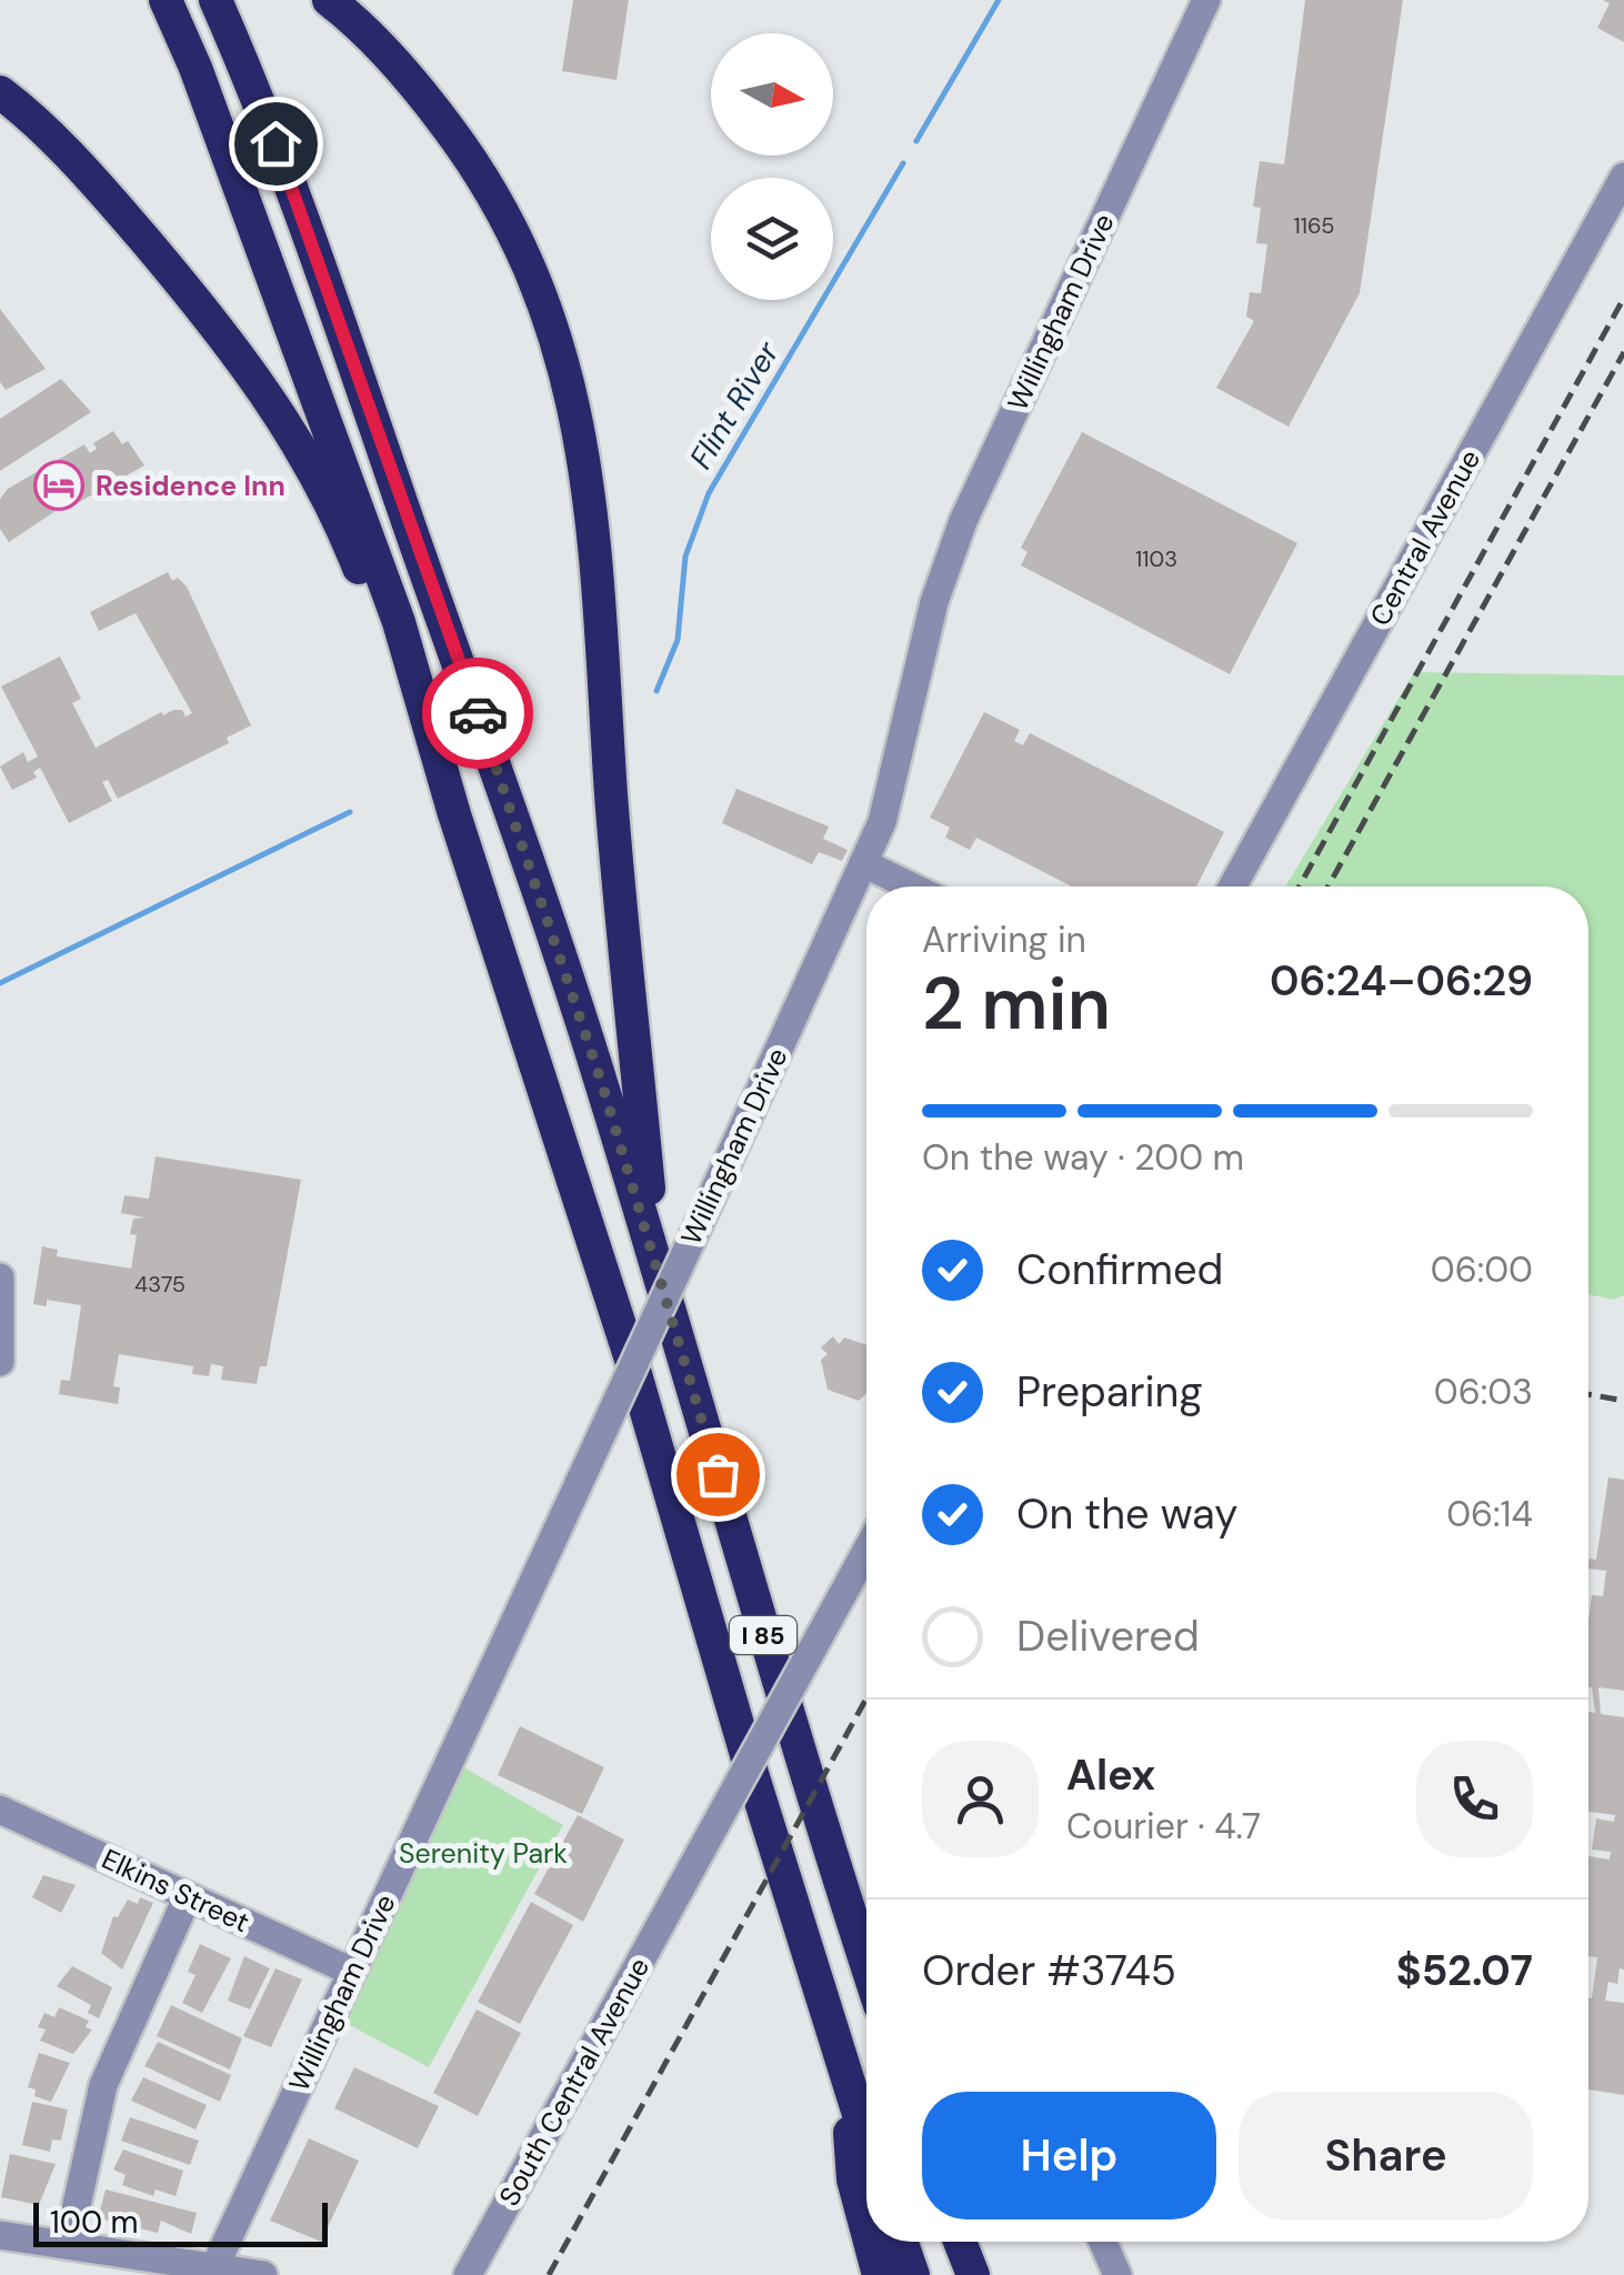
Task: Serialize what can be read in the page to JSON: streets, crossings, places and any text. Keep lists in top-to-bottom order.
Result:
{
  "streets": {
    "highway": ["I 85"],
    "street": [
      "Willingham Drive",
      "Central Avenue",
      "Elkins Street",
      "South Central Avenue"
    ]
  },
  "crossings": [
    ["Willingham Drive", "Elkins Street"]
  ],
  "water": ["Flint River"],
  "parks": ["Serenity Park"],
  "places": {
    "hotel": ["Residence Inn"]
  },
  "house_numbers": ["1165", "1103", "4375"],
  "scale_bar": "100 m",
  "north": "right",
  "page": {
    "heading": ["2 min", "Arriving in", "06:24–06:29"],
    "panel": [
      "Alex",
      "Courier · 4.7",
      "Order #3745",
      "$52.07"
    ],
    "bar": "On the way · 200 m",
    "list": [
      ["Confirmed", "06:00"],
      ["Preparing", "06:03"],
      ["On the way", "06:14"],
      "Delivered"
    ],
    "buttons": ["Help", "Share"],
    "scale": "100 m"
  }
}
